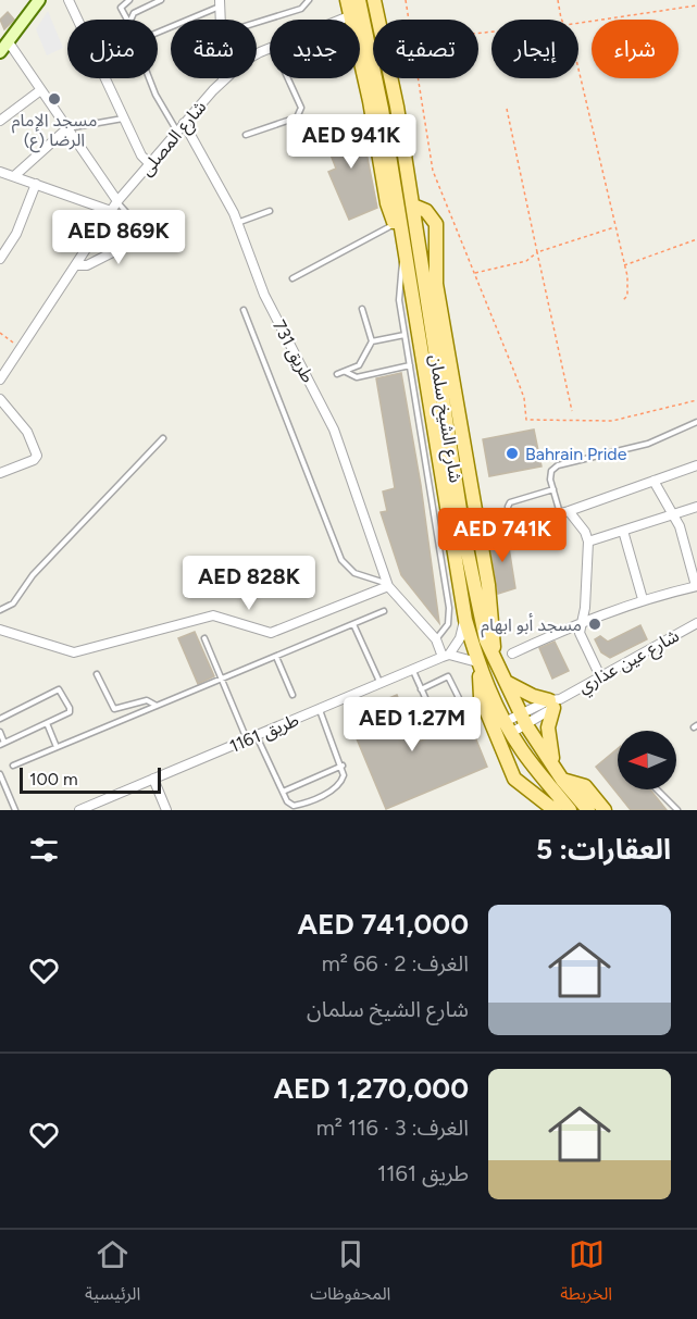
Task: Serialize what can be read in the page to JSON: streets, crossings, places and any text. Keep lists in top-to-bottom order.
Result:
{
  "streets": {
    "main road": ["شارع الشيخ سلمان"],
    "street": [
      "شارع المصلى",
      "طريق 731",
      "شارع عين عذاري",
      "طريق 1161"
    ]
  },
  "crossings": [
    ["شارع المصلى", "طريق 731"],
    ["شارع الشيخ سلمان", "شارع عين عذاري"]
  ],
  "places": ["مسجد الإمام الرضا (ع)", "Bahrain Pride", "مسجد أبو ابهام"],
  "scale_bar": "100 m",
  "north": "left",
  "page": {
    "chip": [
      "شراء",
      "إيجار",
      "تصفية",
      "جديد",
      "شقة",
      "منزل"
    ],
    "price": [
      "AED 941K",
      "AED 869K",
      "AED 741K",
      "AED 828K",
      "AED 1.27M"
    ],
    "scale": "100 m",
    "heading": "العقارات: 5",
    "list": [
      {
        "name": "AED 741,000",
        "note": "الغرف: 2 · 66 m² · شارع الشيخ سلمان"
      },
      {
        "name": "AED 1,270,000",
        "note": "الغرف: 3 · 116 m² · طريق 1161"
      }
    ],
    "tabs": ["الخريطة", "المحفوظات", "الرئيسية"]
  }
}
